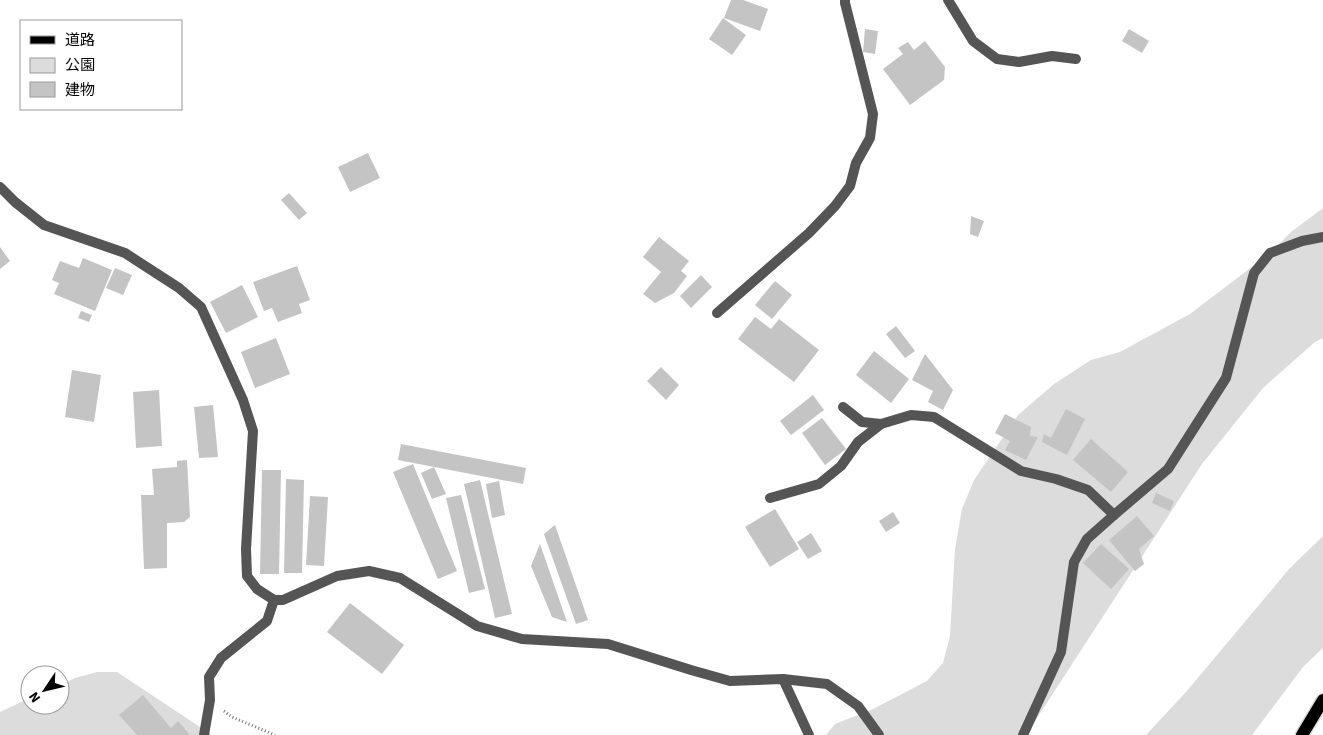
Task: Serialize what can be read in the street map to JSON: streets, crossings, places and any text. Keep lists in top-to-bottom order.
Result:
{
  "legend": ["道路", "公園", "建物"],
  "north": "bottom left"
}
